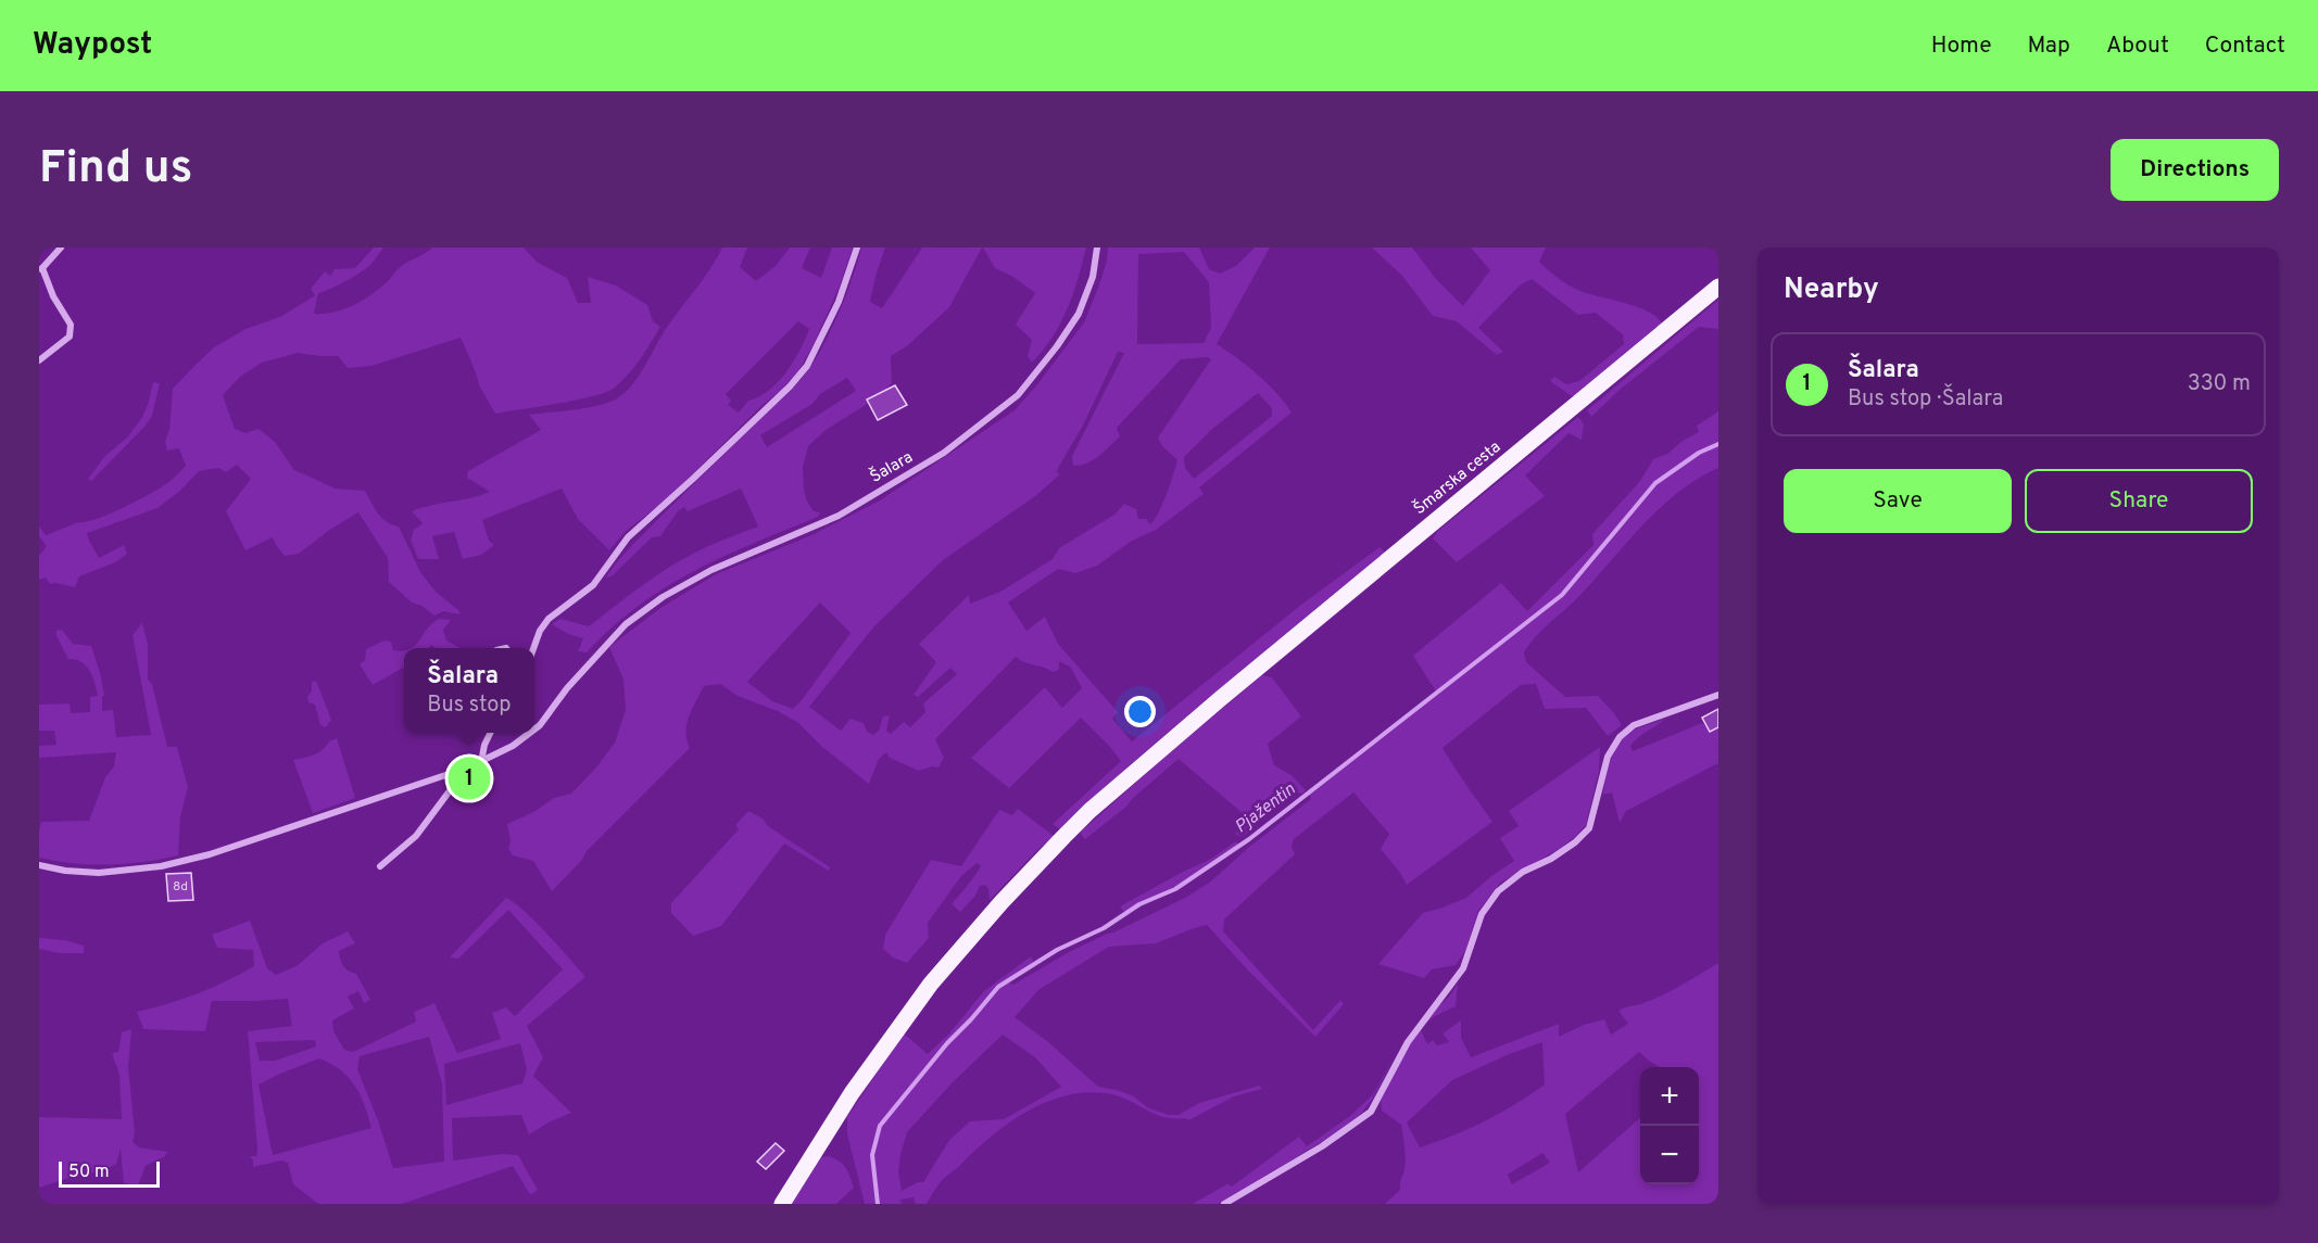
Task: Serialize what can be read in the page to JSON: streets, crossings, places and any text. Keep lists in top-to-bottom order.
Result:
{
  "streets": {
    "main road": ["Šmarska cesta"],
    "street": ["Šalara"]
  },
  "water": ["Pjažentin"],
  "house_numbers": ["8d"],
  "scale_bar": "50 m",
  "page": {
    "header": "Waypost",
    "nav": [
      "Home",
      "Map",
      "About",
      "Contact"
    ],
    "buttons": [
      "Directions",
      ["Save", "Share"]
    ],
    "title": "Find us",
    "heading": "Nearby",
    "list": [
      {
        "mark": "1",
        "name": "Šalara",
        "note": "Bus stop · Šalara",
        "value": "330 m"
      }
    ],
    "popup": ["Šalara", "Bus stop"],
    "pins": "1",
    "map_buttons": ["+", "−"],
    "scale": "50 m"
  }
}
